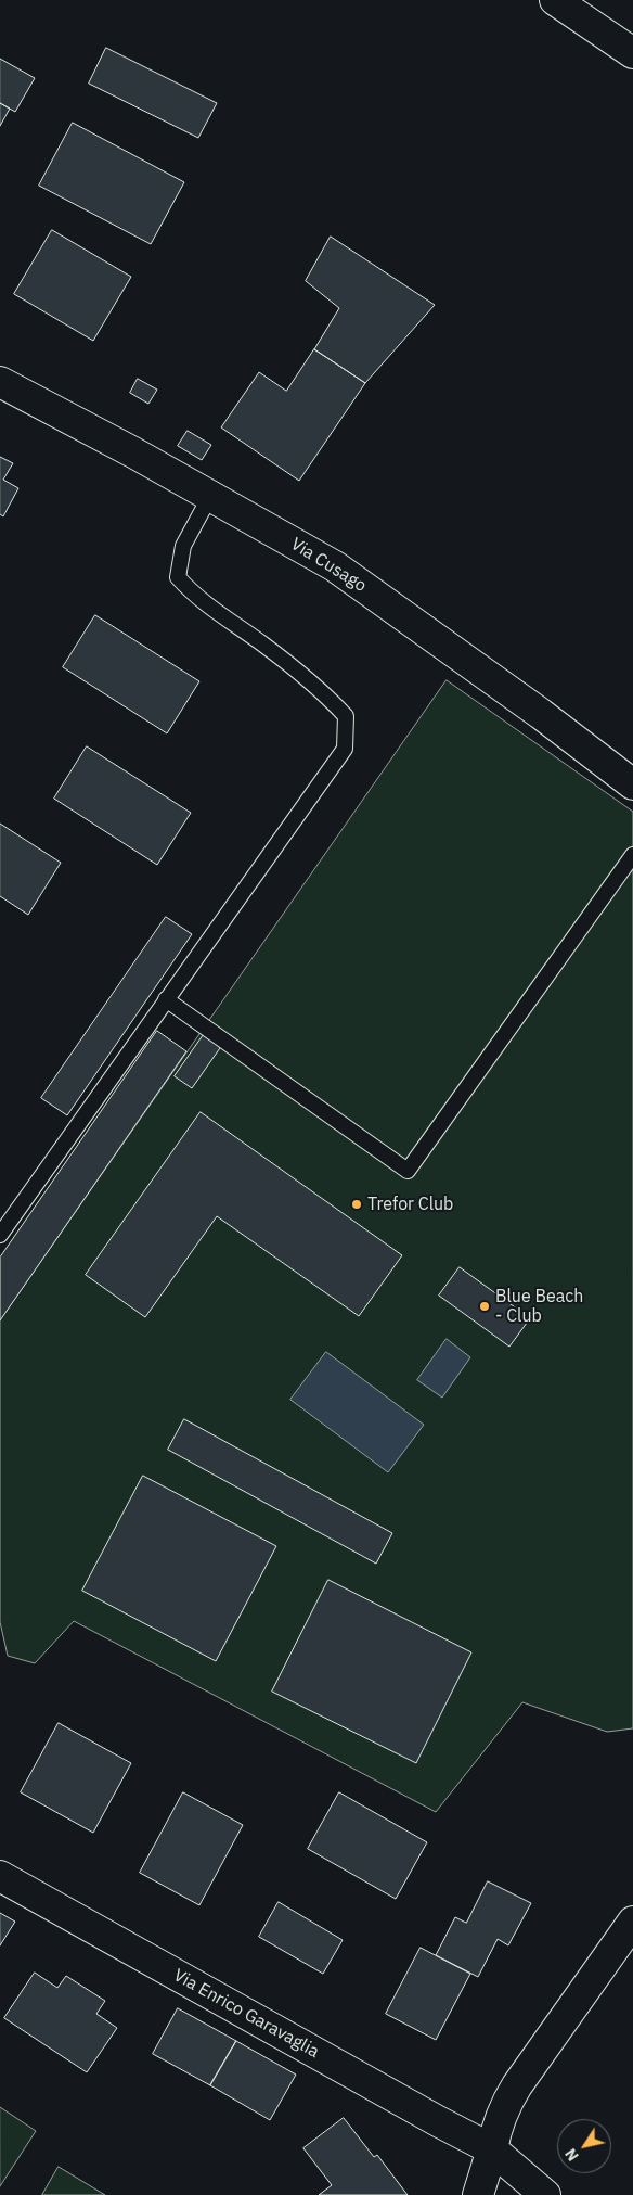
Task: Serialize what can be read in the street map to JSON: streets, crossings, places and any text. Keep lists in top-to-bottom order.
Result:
{
  "streets": {
    "street": ["Via Cusago", "Via Enrico Garavaglia"]
  },
  "places": ["Trefor Club", "Blue Beach - Club"],
  "north": "bottom left"
}
